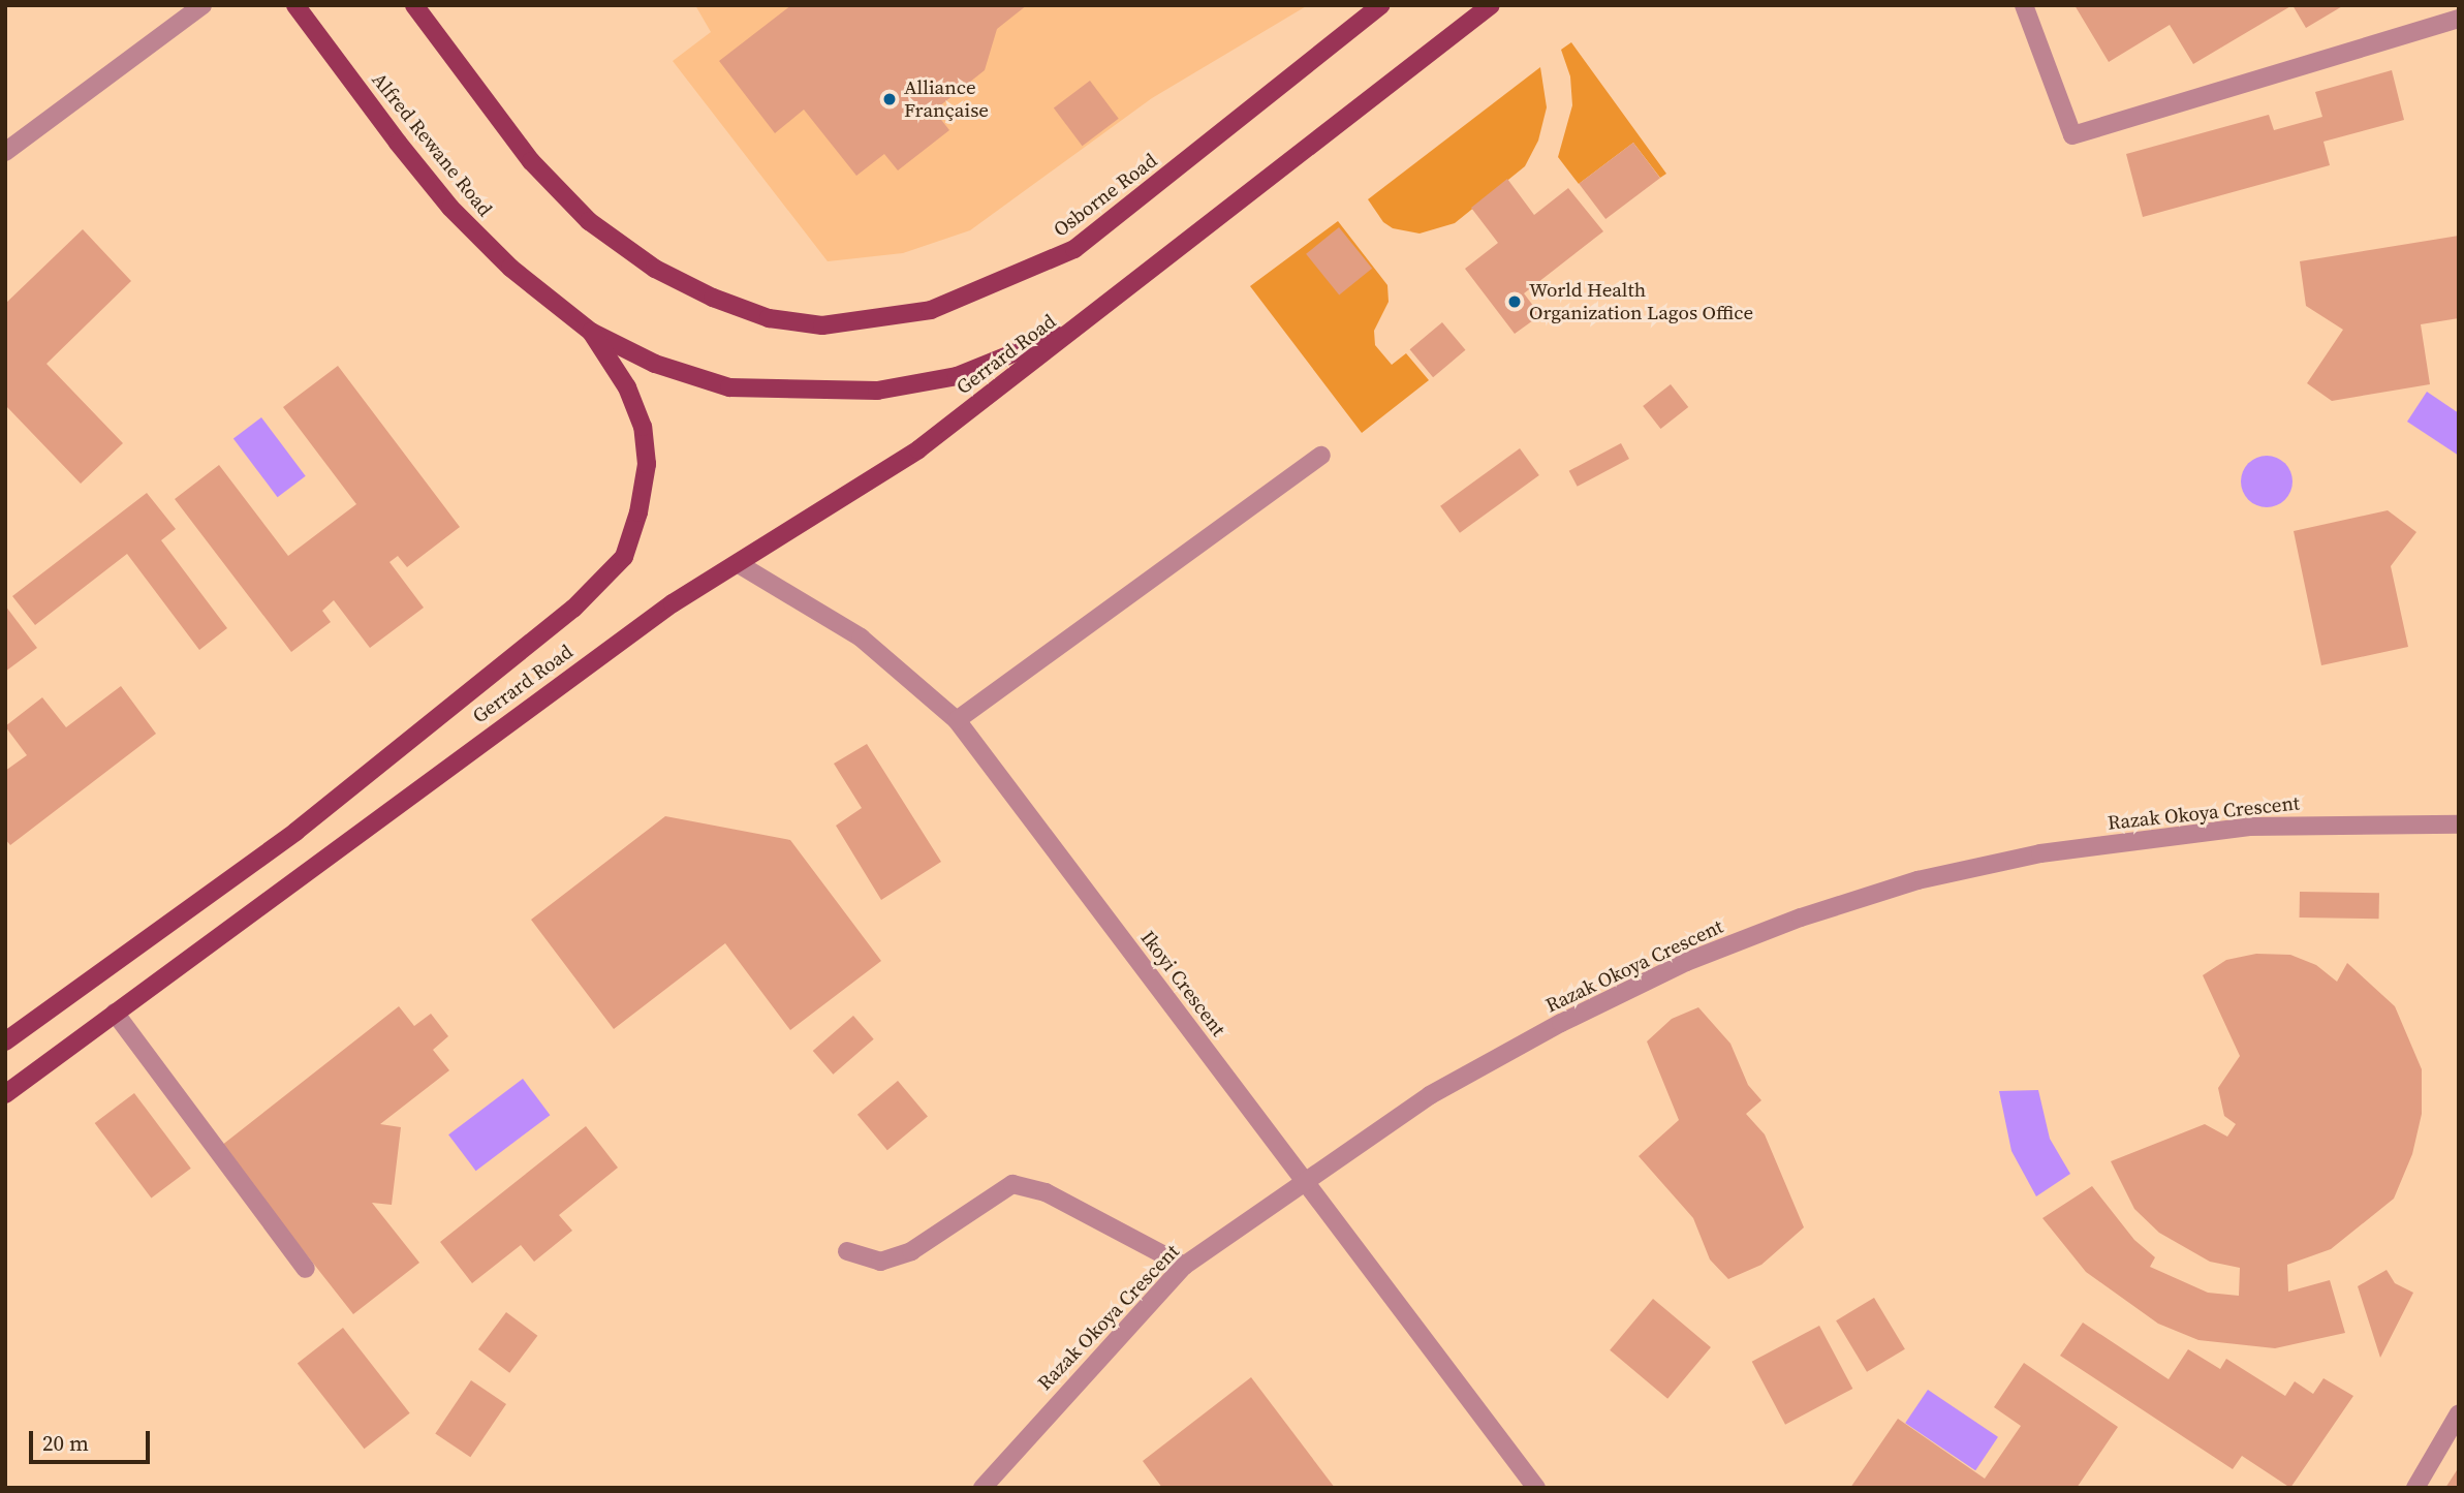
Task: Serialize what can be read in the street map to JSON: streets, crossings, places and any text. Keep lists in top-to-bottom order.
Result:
{
  "streets": {
    "main road": ["Alfred Rewane Road", "Osborne Road", "Gerrard Road"],
    "street": ["Razak Okoya Crescent", "Ikoyi Crescent"]
  },
  "crossings": [
    ["Alfred Rewane Road", "Gerrard Road"],
    ["Gerrard Road", "Ikoyi Crescent"],
    ["Razak Okoya Crescent", "Ikoyi Crescent"]
  ],
  "places": ["Alliance Française", "World Health Organization Lagos Office"],
  "scale_bar": "20 m"
}
